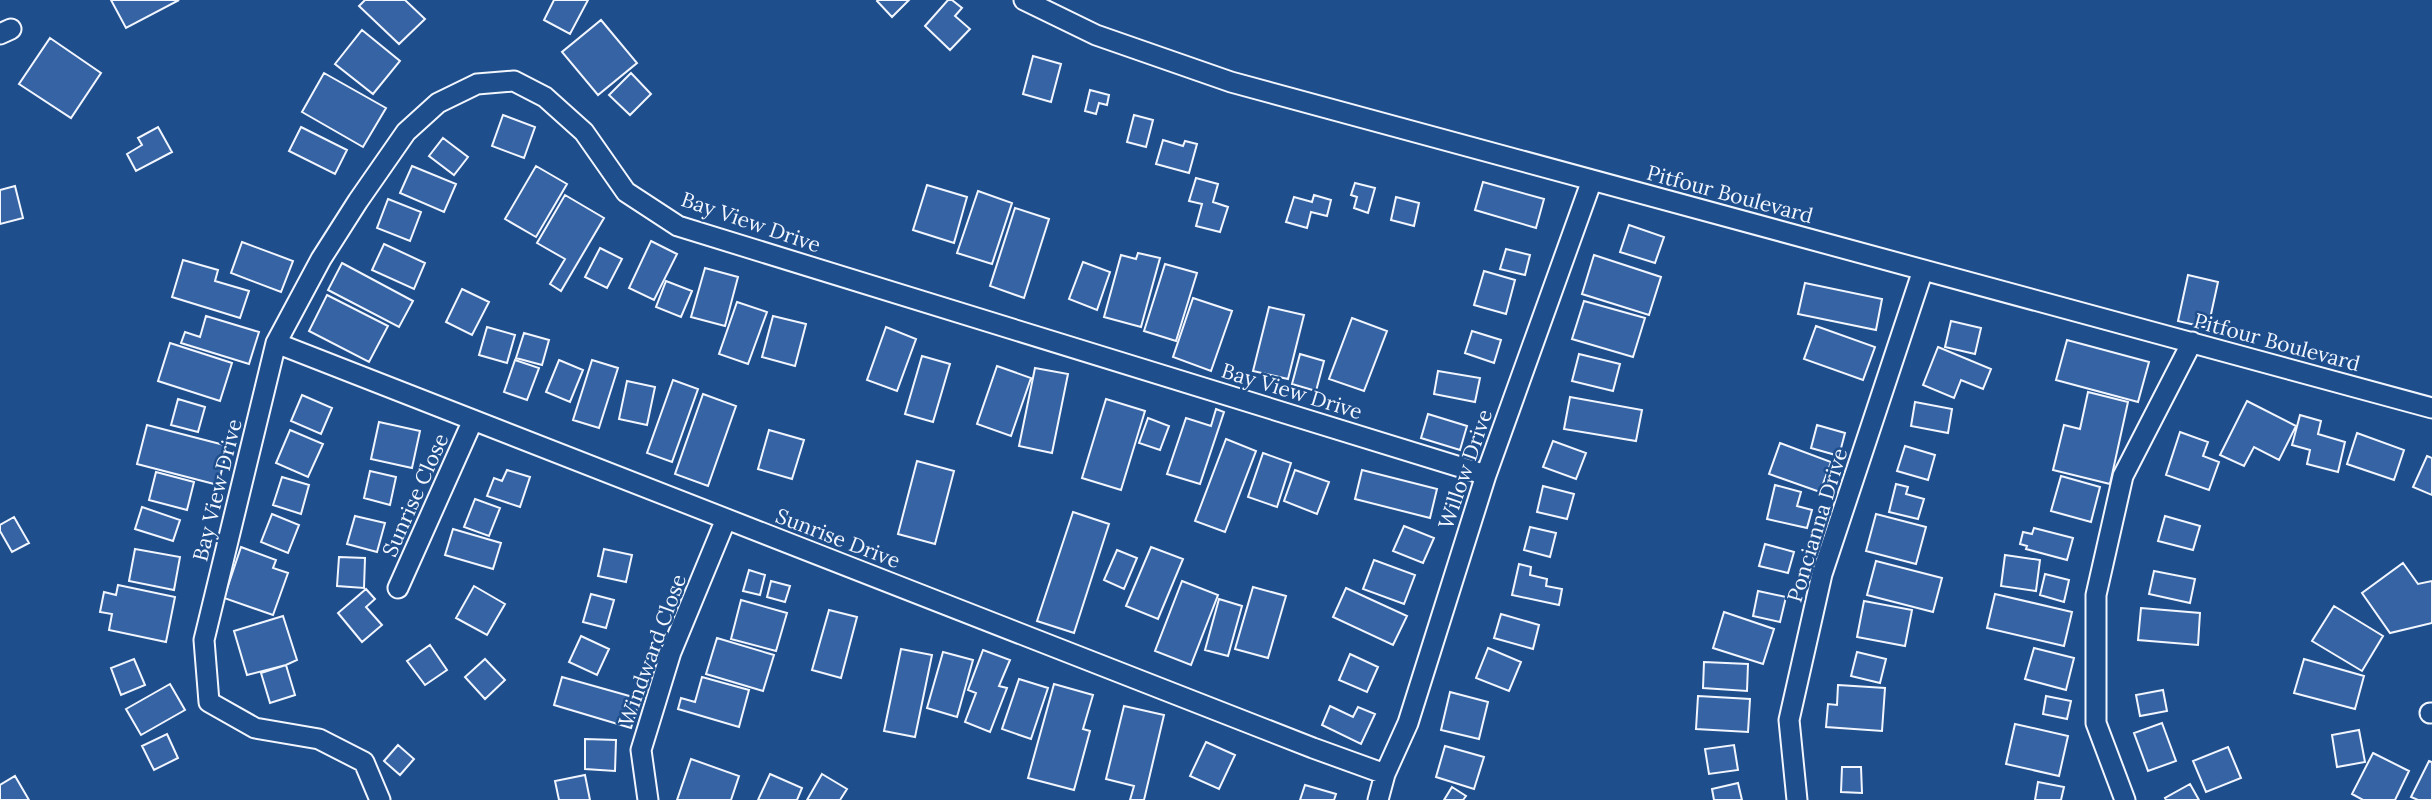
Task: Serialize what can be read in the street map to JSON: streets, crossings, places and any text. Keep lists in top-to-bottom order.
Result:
{
  "streets": {
    "street": [
      "Pitfour Boulevard",
      "Bay View Drive",
      "Willow Drive",
      "Sunrise Close",
      "Poncianna Drive",
      "Sunrise Drive",
      "Windward Close"
    ]
  },
  "crossings": [
    ["Pitfour Boulevard", "Willow Drive"],
    ["Pitfour Boulevard", "Poncianna Drive"],
    ["Bay View Drive", "Willow Drive"],
    ["Bay View Drive", "Sunrise Drive"],
    ["Willow Drive", "Sunrise Drive"],
    ["Sunrise Close", "Sunrise Drive"],
    ["Sunrise Drive", "Windward Close"]
  ]
}
